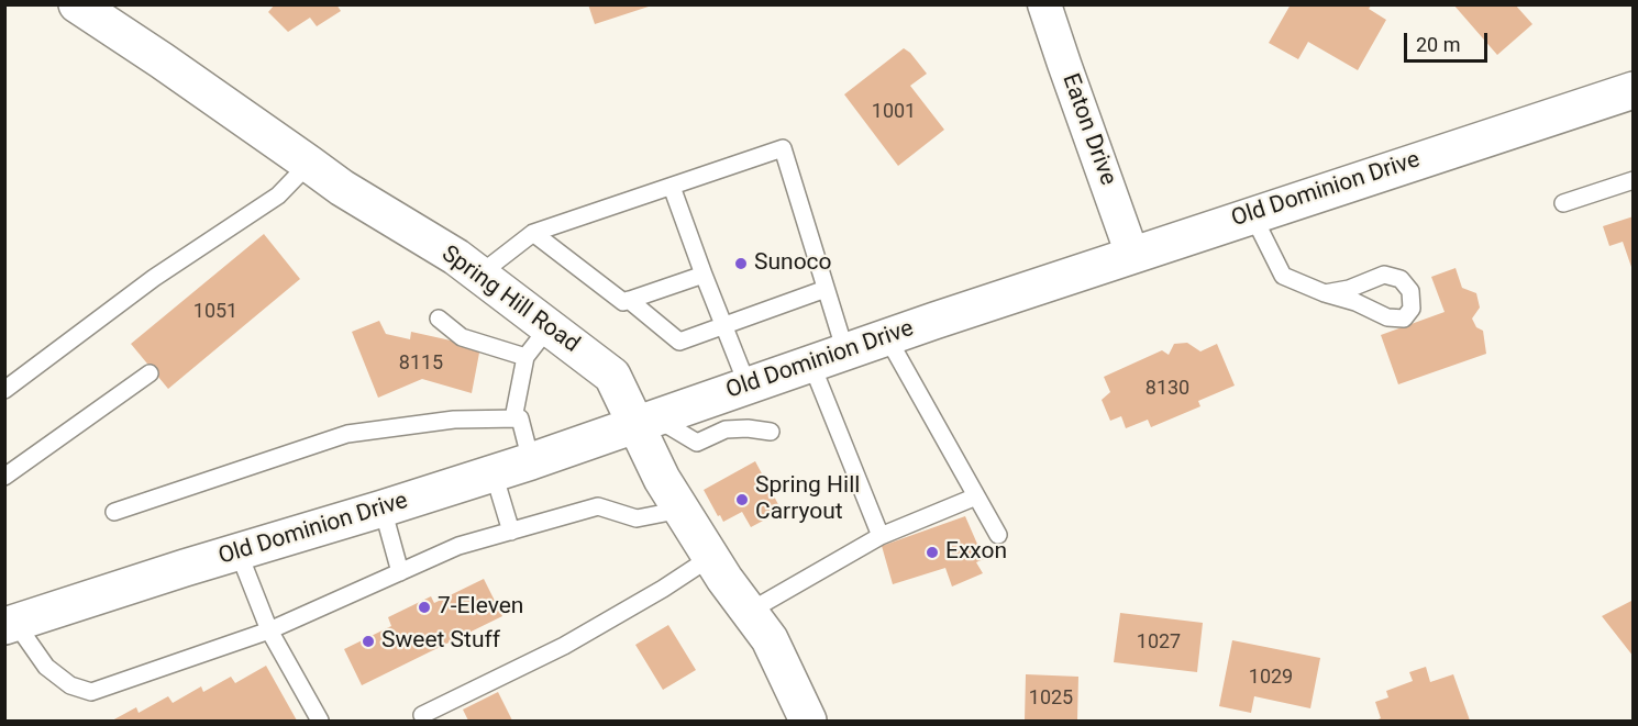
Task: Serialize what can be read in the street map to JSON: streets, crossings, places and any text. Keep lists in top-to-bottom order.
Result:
{
  "streets": {
    "main road": ["Old Dominion Drive", "Spring Hill Road"],
    "street": ["Eaton Drive"]
  },
  "crossings": [
    ["Eaton Drive", "Old Dominion Drive"],
    ["Old Dominion Drive", "Spring Hill Road"]
  ],
  "places": [
    "Sunoco",
    "Spring Hill Carryout",
    "Exxon",
    "7-Eleven",
    "Sweet Stuff"
  ],
  "house_numbers": [
    "1001",
    "1051",
    "8115",
    "8130",
    "1027",
    "1029",
    "1025"
  ],
  "scale_bar": "20 m"
}
